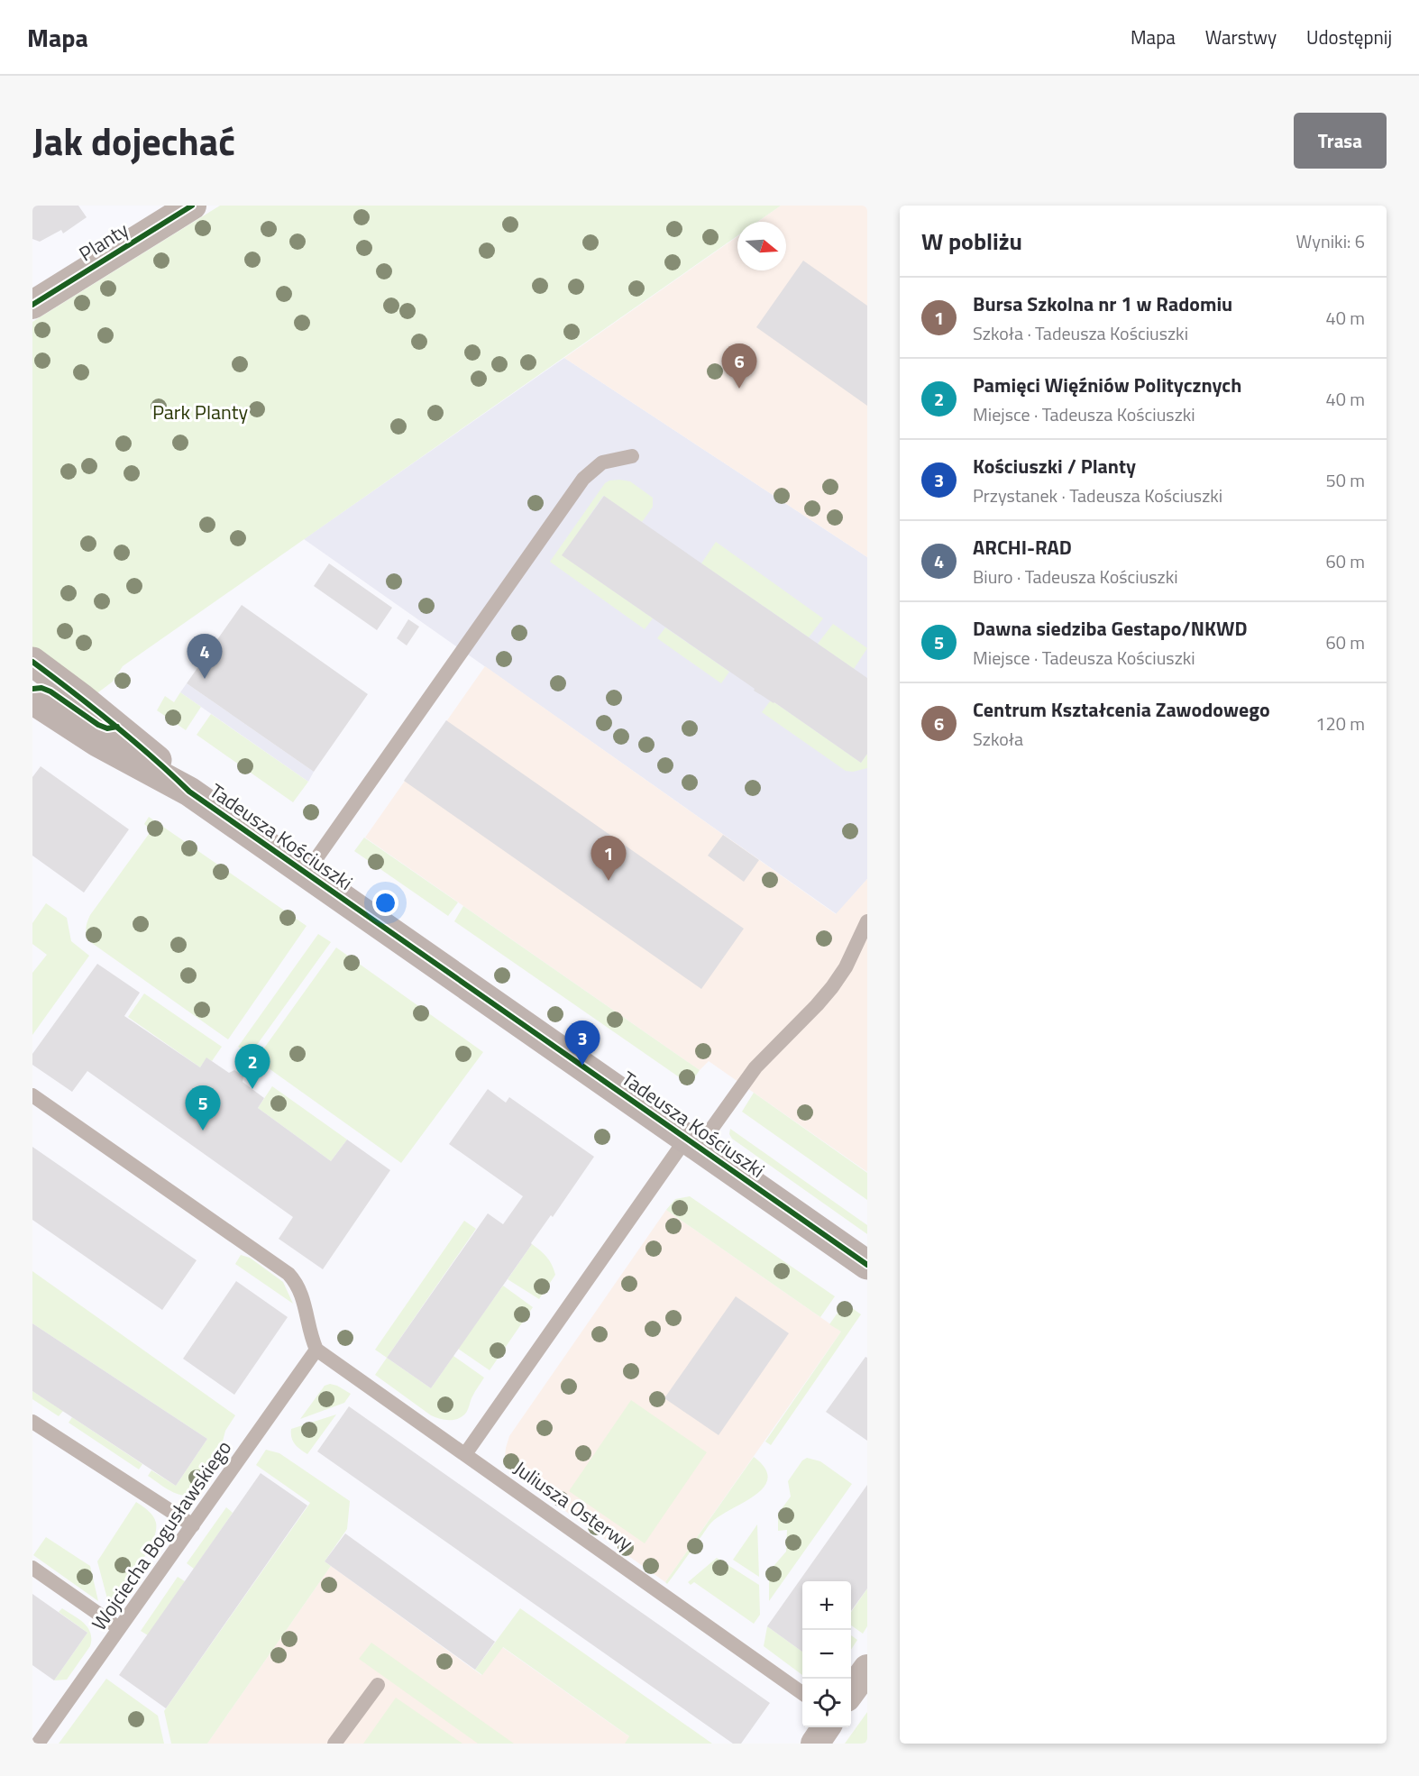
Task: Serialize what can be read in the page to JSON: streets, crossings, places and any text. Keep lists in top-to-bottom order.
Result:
{
  "streets": {
    "street": ["Planty", "Tadeusza Kościuszki"],
    "lane": ["Juliusza Osterwy", "Wojciecha Bogusławskiego"]
  },
  "crossings": [
    ["Juliusza Osterwy", "Wojciecha Bogusławskiego"]
  ],
  "parks": ["Park Planty"],
  "north": "right",
  "page": {
    "header": "Mapa",
    "nav": ["Mapa", "Warstwy", "Udostępnij"],
    "title": "Jak dojechać",
    "buttons": "Trasa",
    "heading": ["W pobliżu", "Wyniki: 6"],
    "list": [
      {
        "mark": "1",
        "name": "Bursa Szkolna nr 1 w Radomiu",
        "note": "Szkoła · Tadeusza Kościuszki",
        "value": "40 m"
      },
      {
        "mark": "2",
        "name": "Pamięci Więźniów Politycznych",
        "note": "Miejsce · Tadeusza Kościuszki",
        "value": "40 m"
      },
      {
        "mark": "3",
        "name": "Kościuszki / Planty",
        "note": "Przystanek · Tadeusza Kościuszki",
        "value": "50 m"
      },
      {
        "mark": "4",
        "name": "ARCHI-RAD",
        "note": "Biuro · Tadeusza Kościuszki",
        "value": "60 m"
      },
      {
        "mark": "5",
        "name": "Dawna siedziba Gestapo/NKWD",
        "note": "Miejsce · Tadeusza Kościuszki",
        "value": "60 m"
      },
      {
        "mark": "6",
        "name": "Centrum Kształcenia Zawodowego",
        "note": "Szkoła",
        "value": "120 m"
      }
    ],
    "pins": [
      "6",
      "4",
      "1",
      "3",
      "2",
      "5"
    ],
    "map_buttons": ["+", "−"]
  }
}
